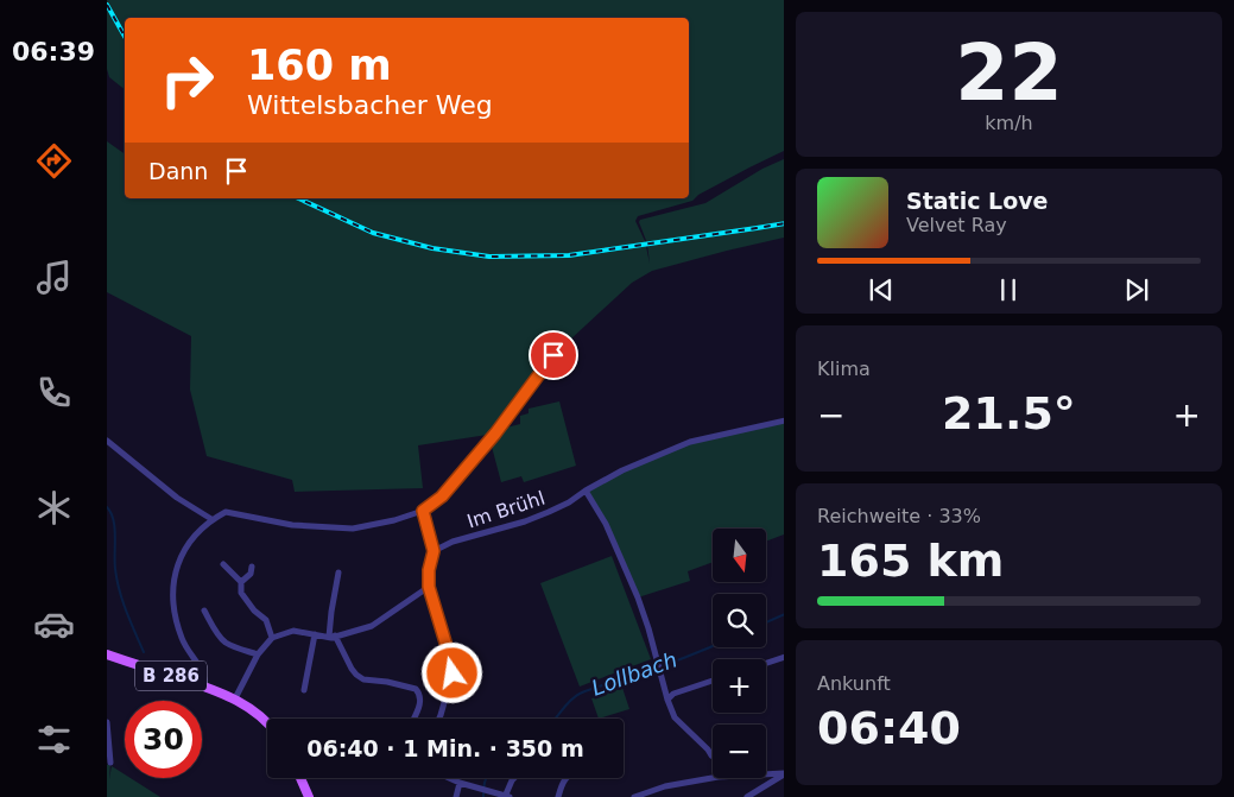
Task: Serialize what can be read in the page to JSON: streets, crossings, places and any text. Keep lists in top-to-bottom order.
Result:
{
  "streets": {
    "main road": ["B 286"],
    "street": ["Im Brühl"]
  },
  "water": ["Lollbach"],
  "north": "bottom",
  "page": {
    "tabs": "06:39",
    "tile": [
      ["22", "km/h"],
      "Klima",
      ["Reichweite · 33%", "165 km"],
      ["Ankunft", "06:40"]
    ],
    "turn": ["160 m", "Wittelsbacher Weg"],
    "then": "Dann",
    "song": ["Static Love", "Velvet Ray"],
    "heat": ["−", "21.5°", "+"],
    "map_buttons": ["+", "−"],
    "limit": "30",
    "trip": "06:40 · 1 Min. · 350 m"
  }
}
